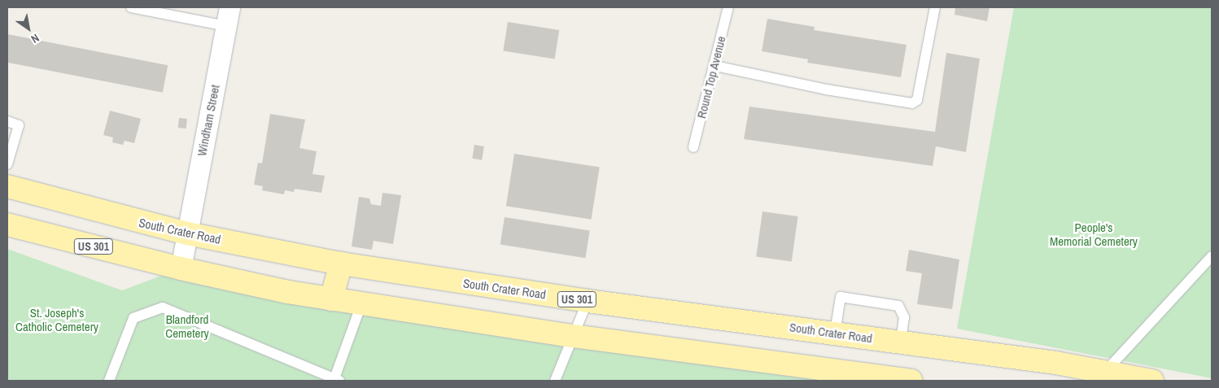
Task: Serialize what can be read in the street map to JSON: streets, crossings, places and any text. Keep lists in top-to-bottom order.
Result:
{
  "streets": {
    "main road": ["South Crater Road", "US 301"],
    "street": ["Windham Street"],
    "lane": ["Round Top Avenue"]
  },
  "crossings": [
    ["Windham Street", "South Crater Road"],
    ["Windham Street", "US 301"]
  ],
  "parks": ["People's Memorial Cemetery", "St. Joseph's Catholic Cemetery", "Blandford Cemetery"],
  "north": "bottom right"
}
